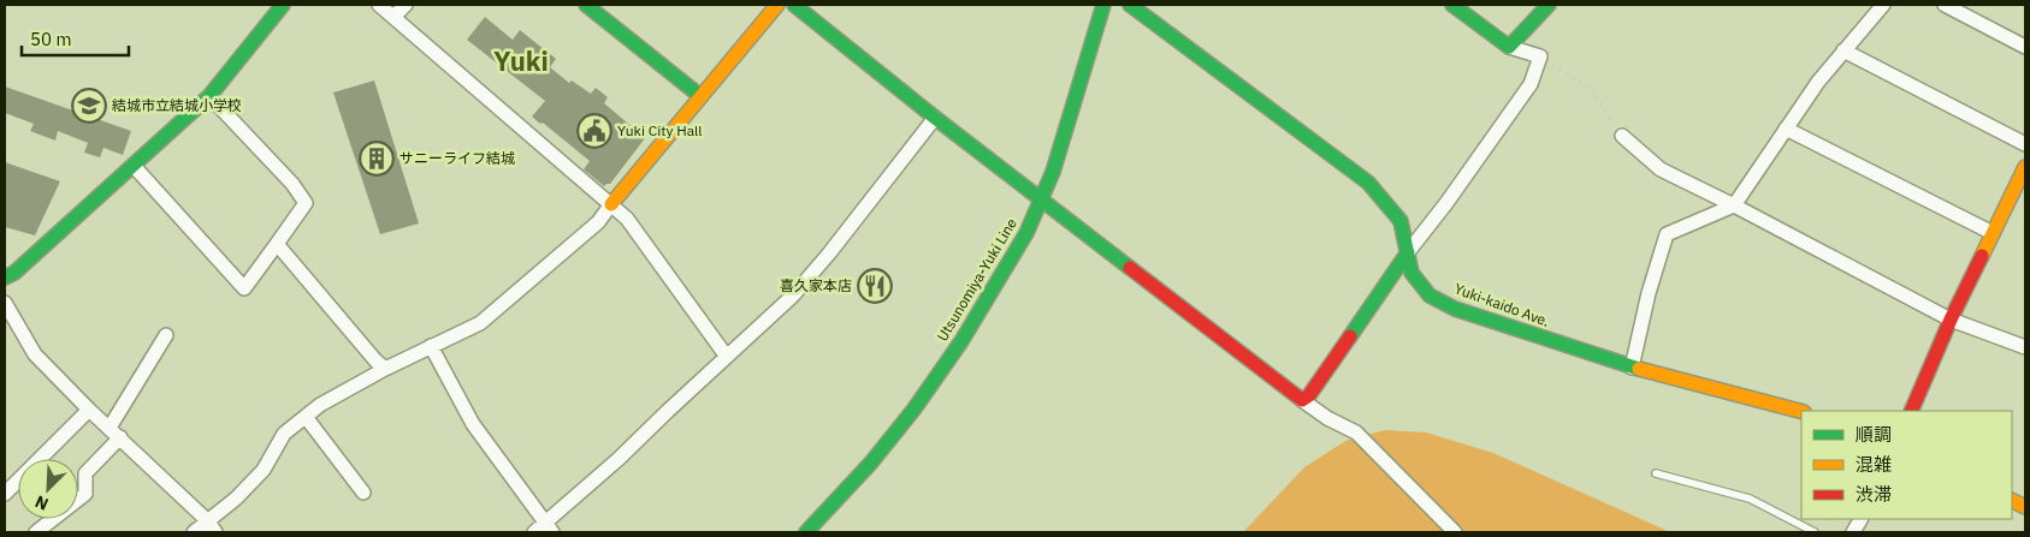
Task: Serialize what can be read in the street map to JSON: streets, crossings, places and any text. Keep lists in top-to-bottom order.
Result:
{
  "streets": {
    "street": ["Utsunomiya-Yuki Line", "Yuki-kaido Ave."]
  },
  "districts": ["Yuki"],
  "places": {
    "school or university": ["結城市立結城小学校"],
    "public building": ["Yuki City Hall"],
    "building": ["サニーライフ結城"],
    "restaurant": ["喜久家本店"]
  },
  "legend": ["順調", "混雑", "渋滞"],
  "scale_bar": "50 m",
  "north": "bottom left"
}
